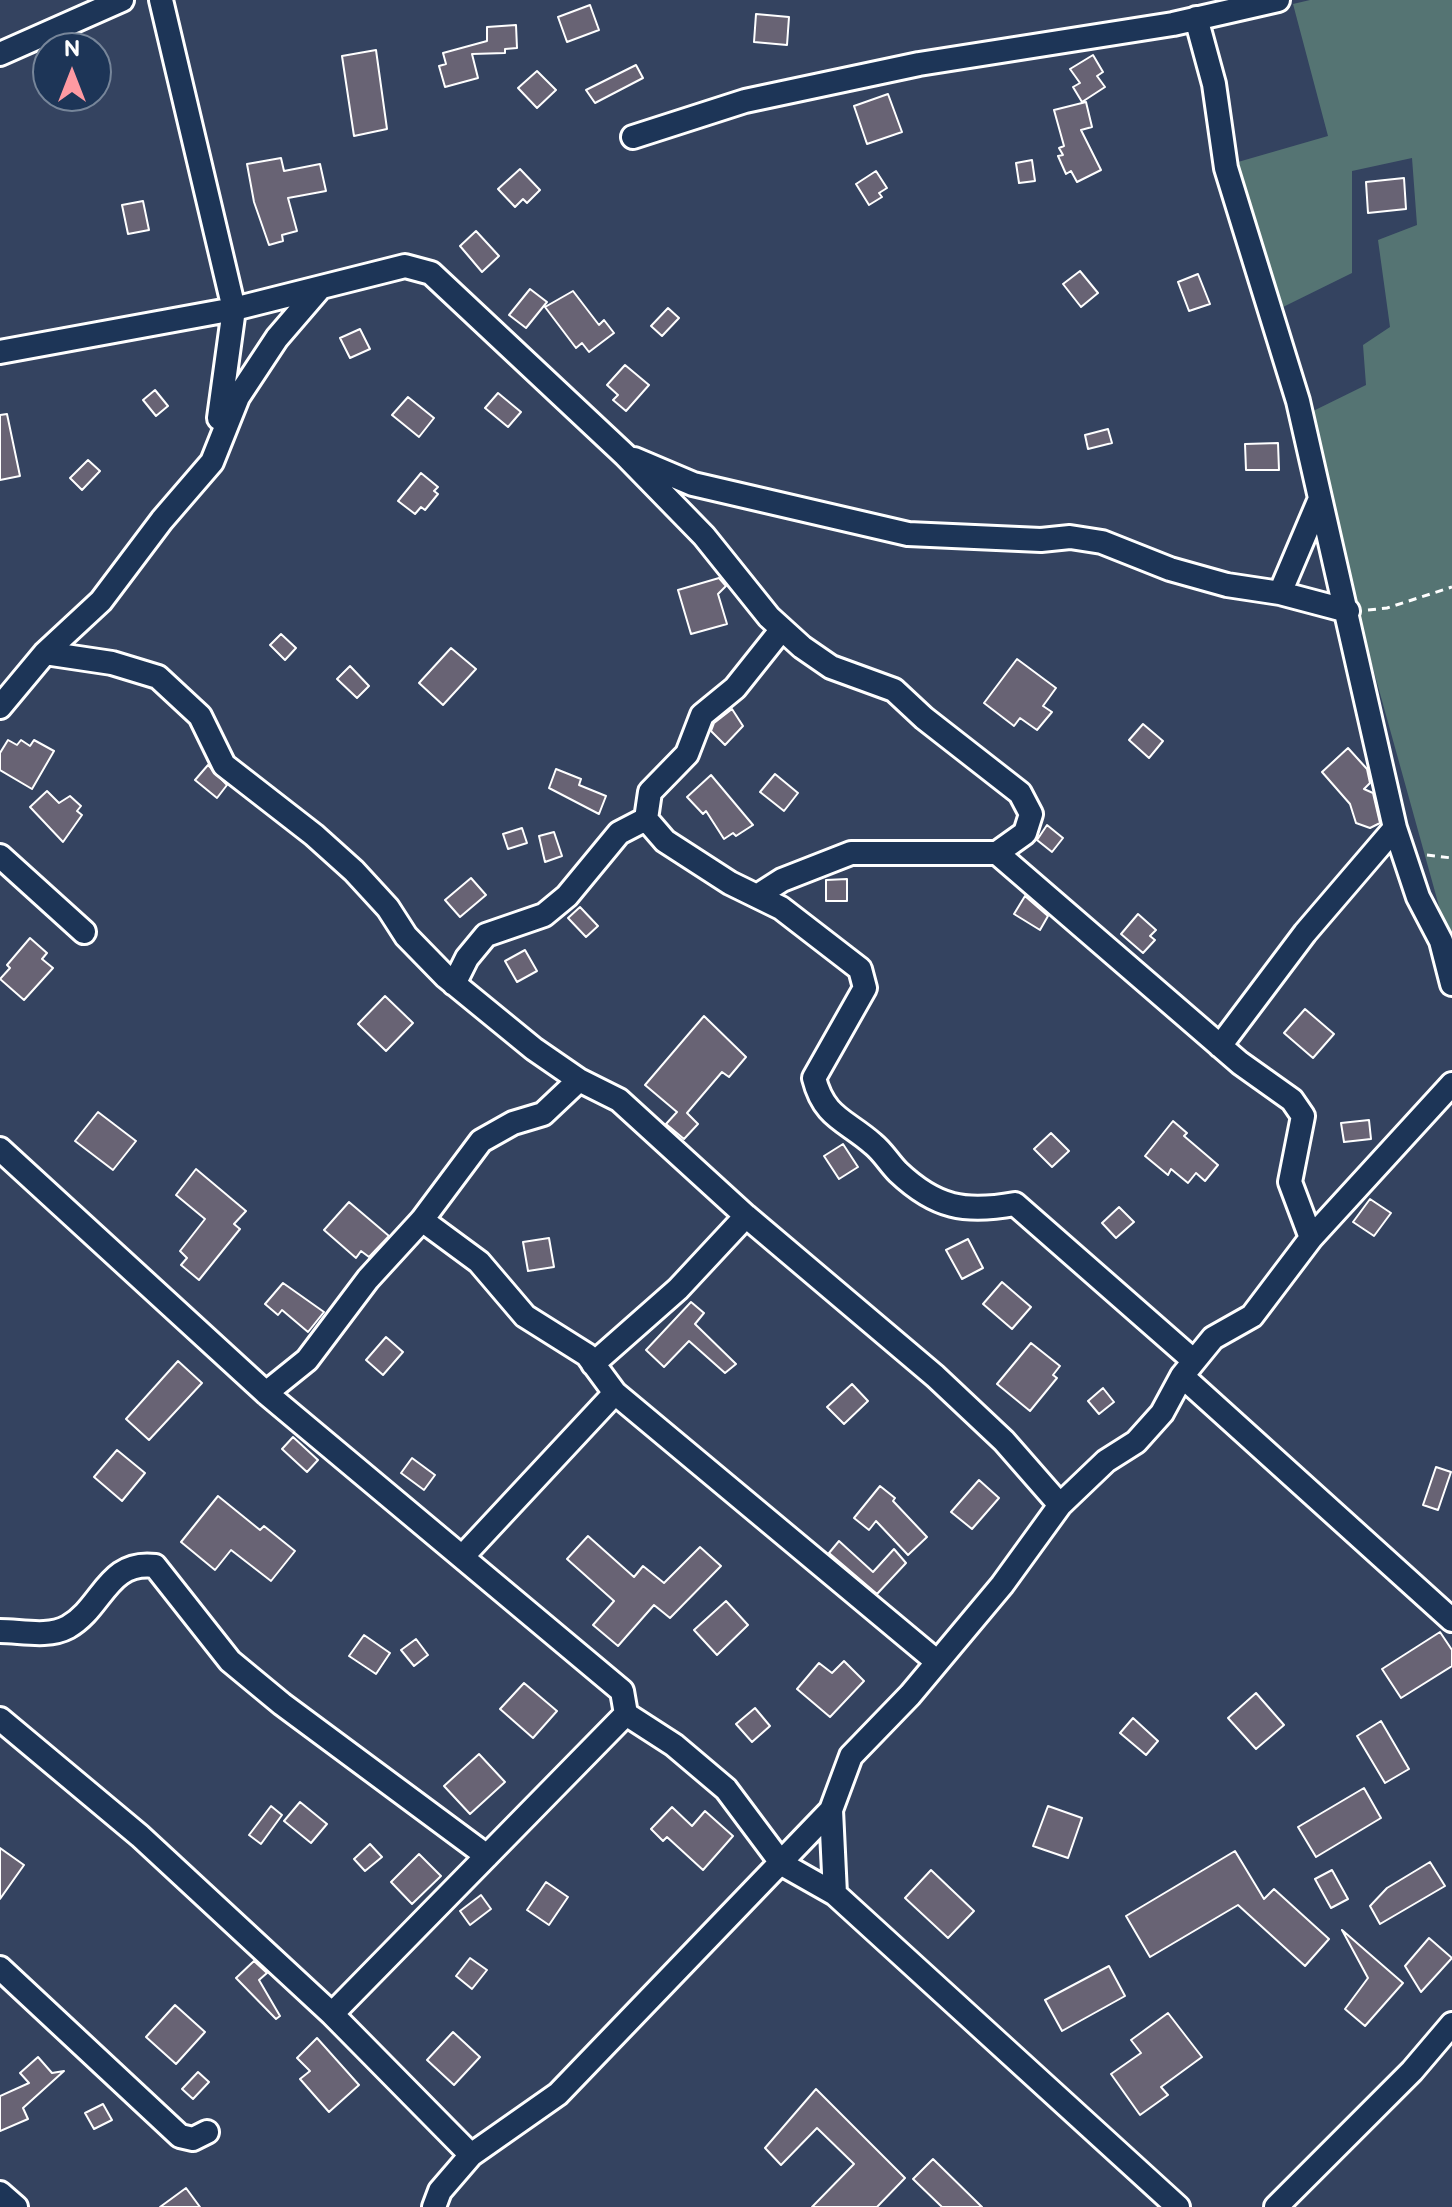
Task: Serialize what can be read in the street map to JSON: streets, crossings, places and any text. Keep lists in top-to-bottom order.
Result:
{
  "north": "top"
}
